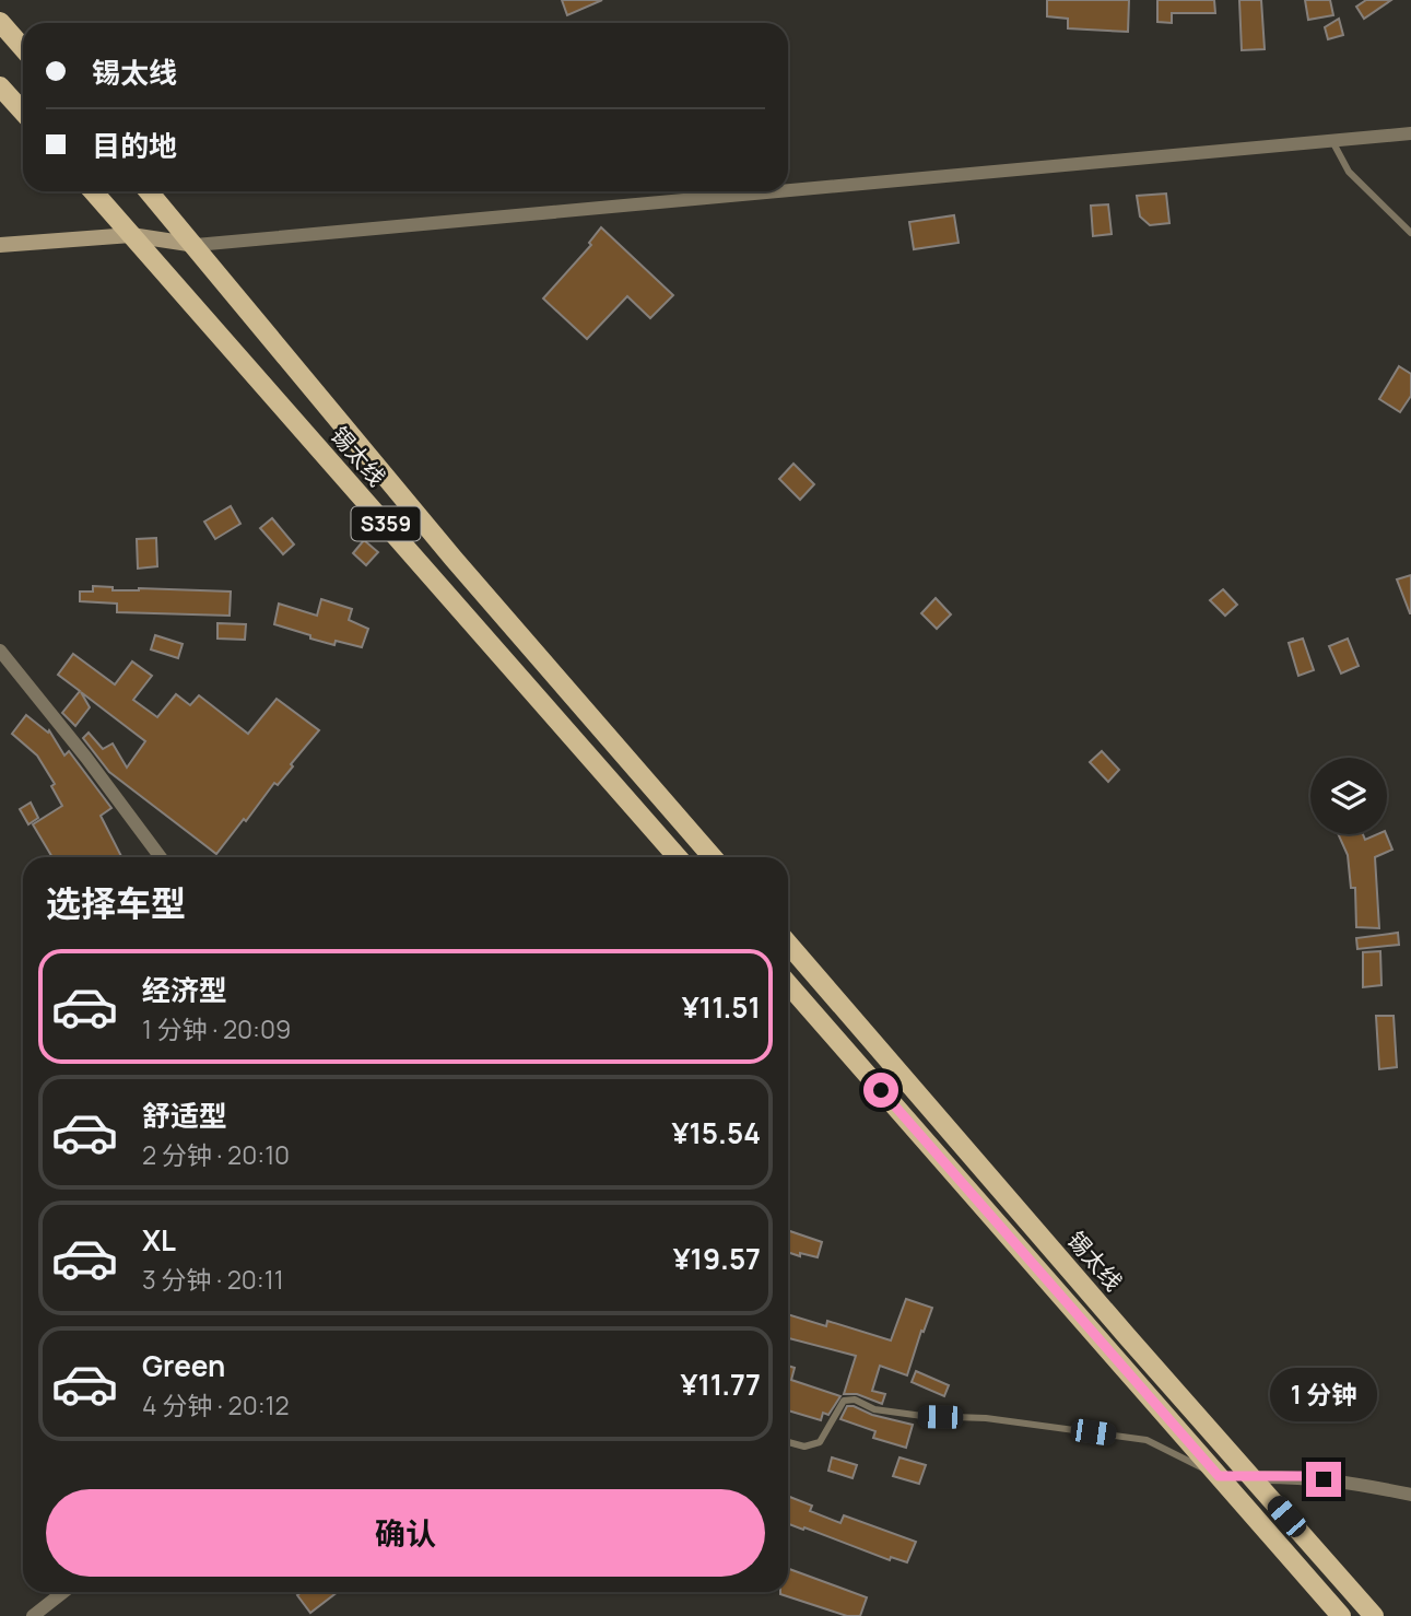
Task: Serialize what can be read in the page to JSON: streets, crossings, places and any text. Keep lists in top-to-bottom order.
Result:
{
  "streets": {
    "main road": ["锡太线", "S359"]
  },
  "page": {
    "banner": ["锡太线", "目的地"],
    "heading": "选择车型",
    "list": [
      {
        "name": "经济型",
        "note": "1 分钟 · 20:09",
        "value": "¥11.51"
      },
      {
        "name": "舒适型",
        "note": "2 分钟 · 20:10",
        "value": "¥15.54"
      },
      {
        "name": "XL",
        "note": "3 分钟 · 20:11",
        "value": "¥19.57"
      },
      {
        "name": "Green",
        "note": "4 分钟 · 20:12",
        "value": "¥11.77"
      }
    ],
    "bubble": "1 分钟",
    "buttons": "确认"
  }
}
